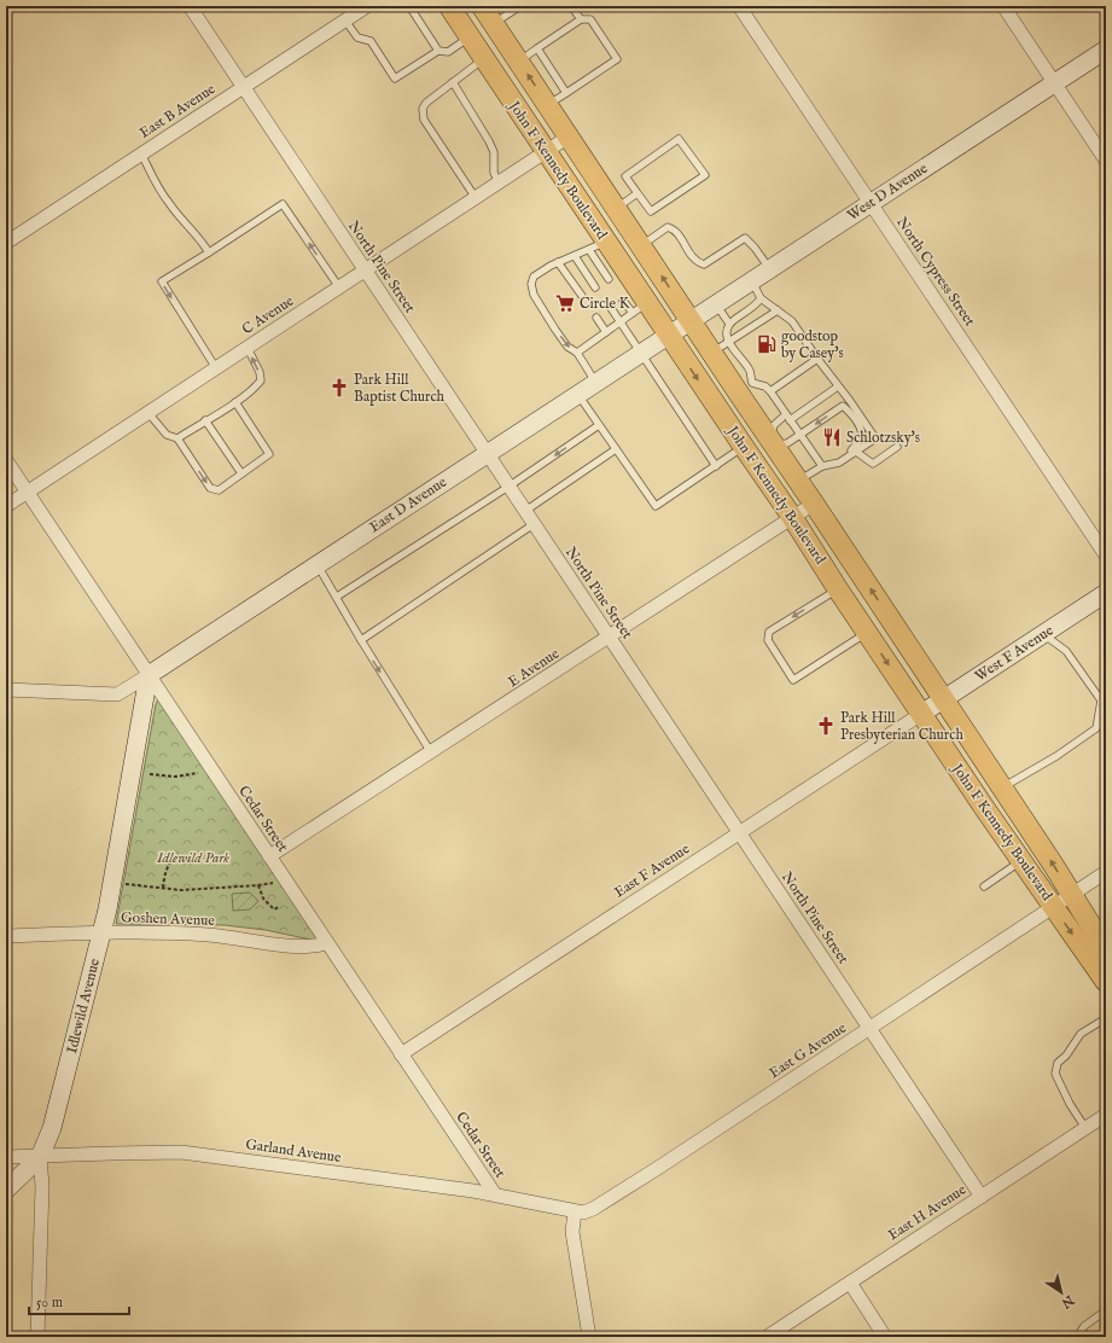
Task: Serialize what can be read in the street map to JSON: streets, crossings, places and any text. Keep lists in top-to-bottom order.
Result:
{
  "streets": {
    "main road": ["John F Kennedy Boulevard"],
    "street": [
      "East B Avenue",
      "West D Avenue",
      "North Pine Street",
      "North Cypress Street",
      "C Avenue",
      "East D Avenue",
      "West F Avenue",
      "E Avenue",
      "Cedar Street",
      "East F Avenue",
      "Goshen Avenue",
      "Idlewild Avenue",
      "East G Avenue",
      "Garland Avenue",
      "East H Avenue"
    ]
  },
  "crossings": [
    ["East B Avenue", "North Pine Street"],
    ["John F Kennedy Boulevard", "West D Avenue"],
    ["John F Kennedy Boulevard", "C Avenue"],
    ["John F Kennedy Boulevard", "East D Avenue"],
    ["John F Kennedy Boulevard", "West F Avenue"],
    ["John F Kennedy Boulevard", "E Avenue"],
    ["John F Kennedy Boulevard", "East F Avenue"],
    ["John F Kennedy Boulevard", "East G Avenue"],
    ["West D Avenue", "North Cypress Street"],
    ["West D Avenue", "East D Avenue"],
    ["North Pine Street", "C Avenue"],
    ["North Pine Street", "East D Avenue"],
    ["North Pine Street", "E Avenue"],
    ["North Pine Street", "East F Avenue"],
    ["North Pine Street", "East G Avenue"],
    ["North Pine Street", "East H Avenue"],
    ["C Avenue", "Cedar Street"],
    ["East D Avenue", "Cedar Street"],
    ["East D Avenue", "Idlewild Avenue"],
    ["West F Avenue", "East F Avenue"],
    ["E Avenue", "Cedar Street"],
    ["Cedar Street", "East F Avenue"],
    ["Cedar Street", "Goshen Avenue"],
    ["Cedar Street", "Idlewild Avenue"],
    ["Cedar Street", "Garland Avenue"],
    ["Goshen Avenue", "Idlewild Avenue"],
    ["Idlewild Avenue", "Garland Avenue"],
    ["East G Avenue", "Garland Avenue"]
  ],
  "parks": ["Idlewild Park"],
  "places": {
    "supermarket": ["Circle K"],
    "fuel station": ["goodstop by Casey's"],
    "church": ["Park Hill Baptist Church", "Park Hill Presbyterian Church"],
    "restaurant": ["Schlotzsky's"]
  },
  "scale_bar": "50 m",
  "north": "bottom right"
}
